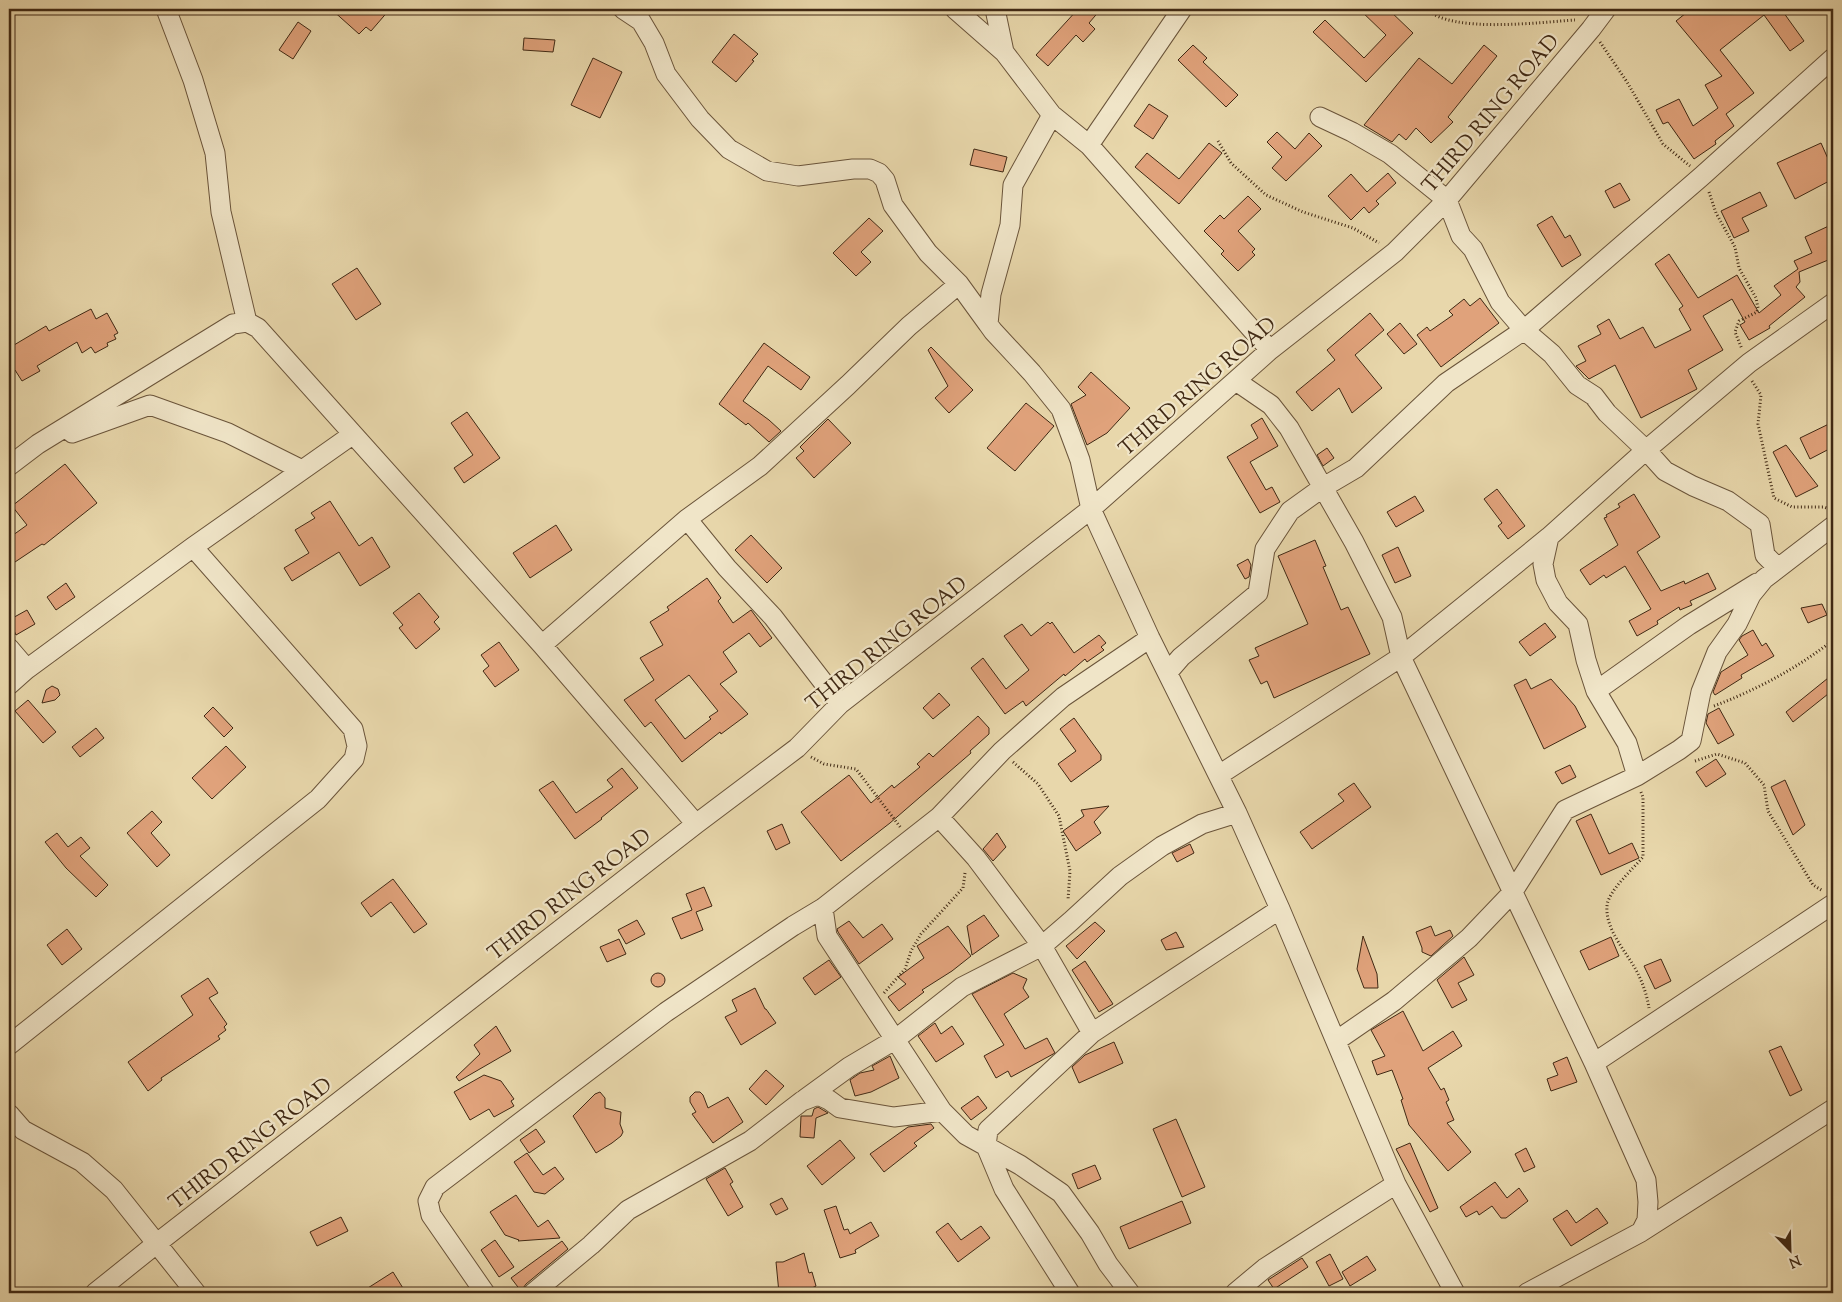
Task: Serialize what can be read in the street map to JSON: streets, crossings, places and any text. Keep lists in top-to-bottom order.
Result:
{
  "streets": {
    "street": ["THIRD RING ROAD"]
  },
  "north": "bottom right"
}
